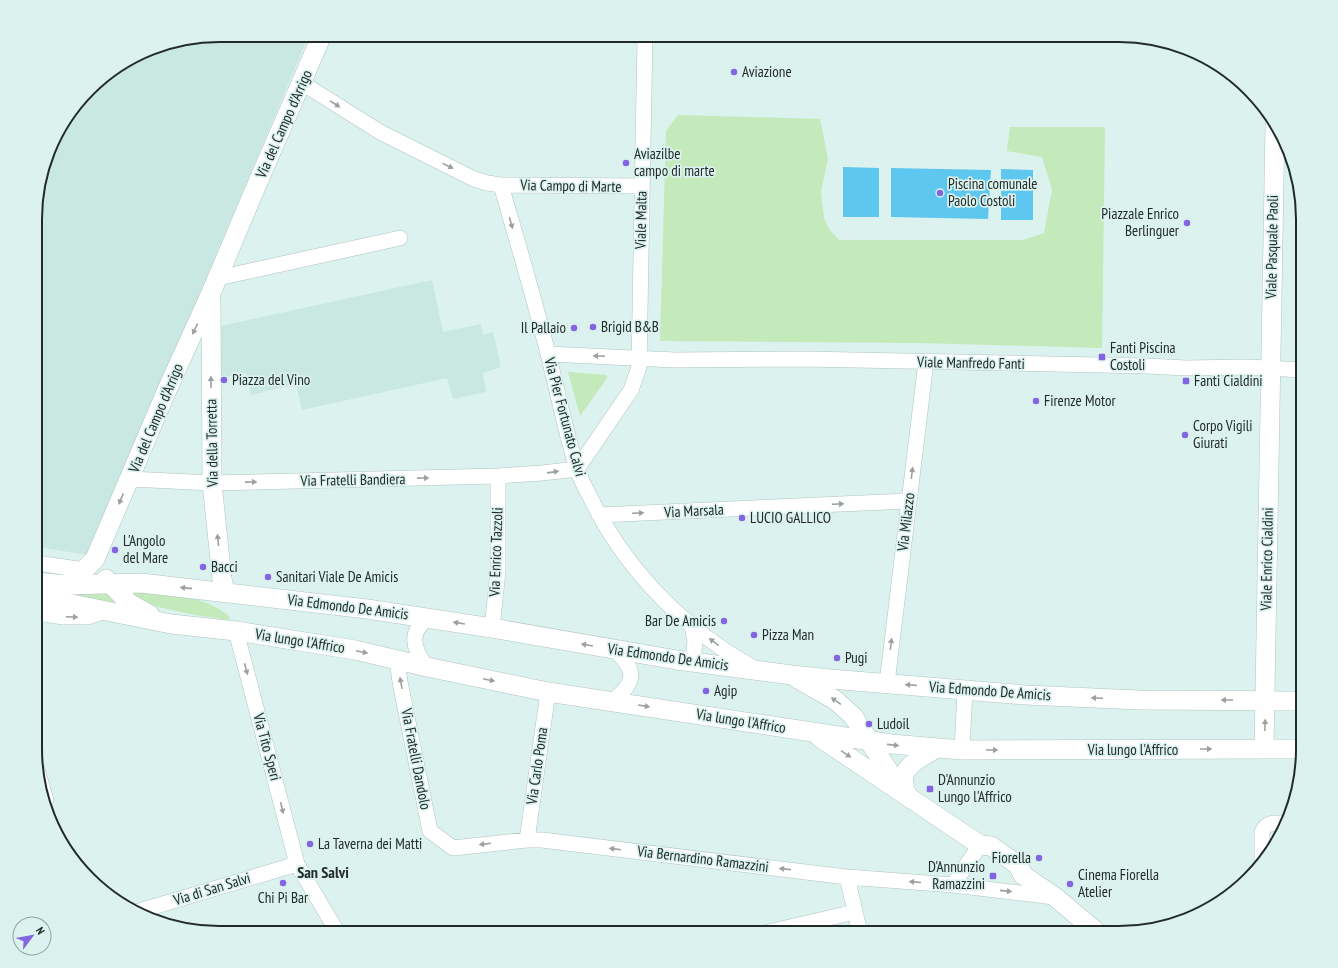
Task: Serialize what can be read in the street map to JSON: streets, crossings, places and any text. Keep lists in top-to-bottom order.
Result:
{
  "streets": {
    "street": [
      "Via del Campo d'Arrigo",
      "Via Campo di Marte",
      "Viale Malta",
      "Viale Pasquale Paoli",
      "Viale Manfredo Fanti",
      "Via Pier Fortunato Calvi",
      "Via della Torretta",
      "Via Fratelli Bandiera",
      "Via Marsala",
      "Via Milazzo",
      "Via Enrico Tazzoli",
      "Viale Enrico Cialdini",
      "Via Edmondo De Amicis",
      "Via lungo l'Affrico",
      "Via Tito Speri",
      "Via Fratelli Dandolo",
      "Via Carlo Poma",
      "Via Bernardino Ramazzini",
      "Via di San Salvi"
    ]
  },
  "crossings": [
    ["Via del Campo d'Arrigo", "Via della Torretta"],
    ["Via del Campo d'Arrigo", "Via Fratelli Bandiera"],
    ["Via del Campo d'Arrigo", "Via Edmondo De Amicis"],
    ["Via Campo di Marte", "Viale Malta"],
    ["Via Campo di Marte", "Via Pier Fortunato Calvi"],
    ["Viale Malta", "Viale Manfredo Fanti"],
    ["Viale Malta", "Via Pier Fortunato Calvi"],
    ["Viale Malta", "Via Fratelli Bandiera"],
    ["Viale Pasquale Paoli", "Viale Manfredo Fanti"],
    ["Viale Pasquale Paoli", "Viale Enrico Cialdini"],
    ["Viale Manfredo Fanti", "Via Pier Fortunato Calvi"],
    ["Viale Manfredo Fanti", "Via Milazzo"],
    ["Viale Manfredo Fanti", "Viale Enrico Cialdini"],
    ["Via Pier Fortunato Calvi", "Via Fratelli Bandiera"],
    ["Via Pier Fortunato Calvi", "Via Marsala"],
    ["Via Pier Fortunato Calvi", "Via Edmondo De Amicis"],
    ["Via della Torretta", "Via Fratelli Bandiera"],
    ["Via della Torretta", "Via Edmondo De Amicis"],
    ["Via Fratelli Bandiera", "Via Enrico Tazzoli"],
    ["Via Marsala", "Via Milazzo"],
    ["Via Milazzo", "Via Edmondo De Amicis"],
    ["Via Enrico Tazzoli", "Via Edmondo De Amicis"],
    ["Viale Enrico Cialdini", "Via Edmondo De Amicis"],
    ["Viale Enrico Cialdini", "Via lungo l'Affrico"],
    ["Via Edmondo De Amicis", "Via lungo l'Affrico"],
    ["Via lungo l'Affrico", "Via Tito Speri"],
    ["Via lungo l'Affrico", "Via Fratelli Dandolo"],
    ["Via lungo l'Affrico", "Via Carlo Poma"],
    ["Via Tito Speri", "Via di San Salvi"],
    ["Via Fratelli Dandolo", "Via Bernardino Ramazzini"],
    ["Via Carlo Poma", "Via Bernardino Ramazzini"]
  ],
  "one_way": [
    "Via del Campo d'Arrigo",
    "Via della Torretta",
    "Via Fratelli Bandiera",
    "Via Marsala",
    "Via Milazzo",
    "Via Edmondo De Amicis",
    "Via lungo l'Affrico",
    "Via Tito Speri",
    "Via Fratelli Dandolo"
  ],
  "districts": ["San Salvi"],
  "places": {
    "other": [
      "Aviazione",
      "Aviazilbe campo di marte",
      "Piscina comunale Paolo Costoli",
      "Piazzale Enrico Berlinguer",
      "Brigid B&B",
      "Il Pallaio",
      "Piazza del Vino",
      "Firenze Motor",
      "Corpo Vigili Giurati",
      "LUCIO GALLICO",
      "L'Angolo del Mare",
      "Bacci",
      "Sanitari Viale De Amicis",
      "Bar De Amicis",
      "Pizza Man",
      "Pugi",
      "Agip",
      "Ludoil",
      "La Taverna dei Matti",
      "Fiorella",
      "Chi Pi Bar",
      "Cinema Fiorella Atelier"
    ],
    "transit": [
      "Fanti Piscina Costoli",
      "Fanti Cialdini",
      "D'Annunzio Lungo l'Affrico",
      "D'Annunzio Ramazzini"
    ]
  },
  "north": "top right"
}
